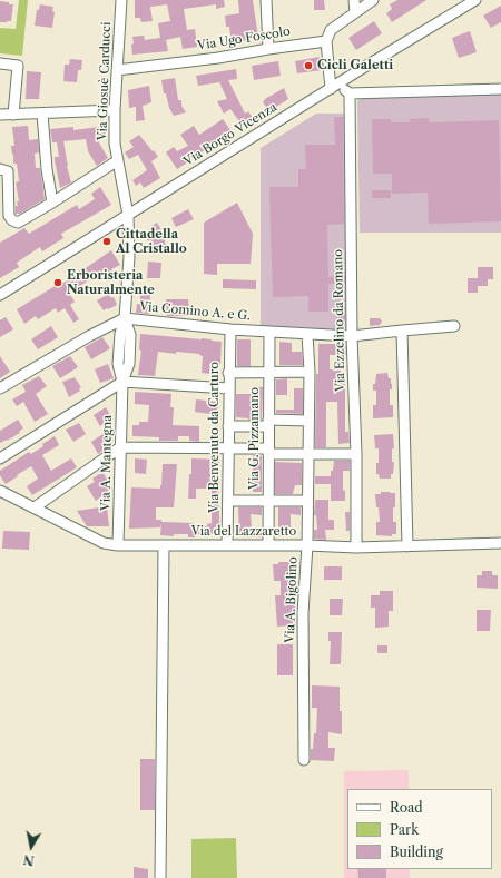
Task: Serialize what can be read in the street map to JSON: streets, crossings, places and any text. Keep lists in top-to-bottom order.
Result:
{
  "streets": {
    "street": [
      "Via Ugo Foscolo",
      "Via Giosuè Carducci",
      "Via Borgo Vicenza",
      "Via Comino A. e G.",
      "Via Ezzelino da Romano",
      "Via Benvenuto da Carturo",
      "Via G. Pizzamano",
      "Via A. Mantegna",
      "Via del Lazzaretto",
      "Via A. Bigolino"
    ]
  },
  "crossings": [
    ["Via Ugo Foscolo", "Via Giosuè Carducci"],
    ["Via Giosuè Carducci", "Via Borgo Vicenza"],
    ["Via Giosuè Carducci", "Via A. Mantegna"],
    ["Via Borgo Vicenza", "Via A. Mantegna"],
    ["Via Comino A. e G.", "Via Ezzelino da Romano"],
    ["Via Comino A. e G.", "Via Benvenuto da Carturo"],
    ["Via Comino A. e G.", "Via G. Pizzamano"],
    ["Via Comino A. e G.", "Via A. Mantegna"],
    ["Via Comino A. e G.", "Via A. Bigolino"],
    ["Via Ezzelino da Romano", "Via del Lazzaretto"],
    ["Via Benvenuto da Carturo", "Via del Lazzaretto"],
    ["Via G. Pizzamano", "Via del Lazzaretto"],
    ["Via A. Mantegna", "Via del Lazzaretto"],
    ["Via del Lazzaretto", "Via A. Bigolino"]
  ],
  "places": ["Cicli Galetti", "Cittadella Al Cristallo", "Erboristeria Naturalmente"],
  "legend": ["Road", "Park", "Building"],
  "north": "bottom"
}
